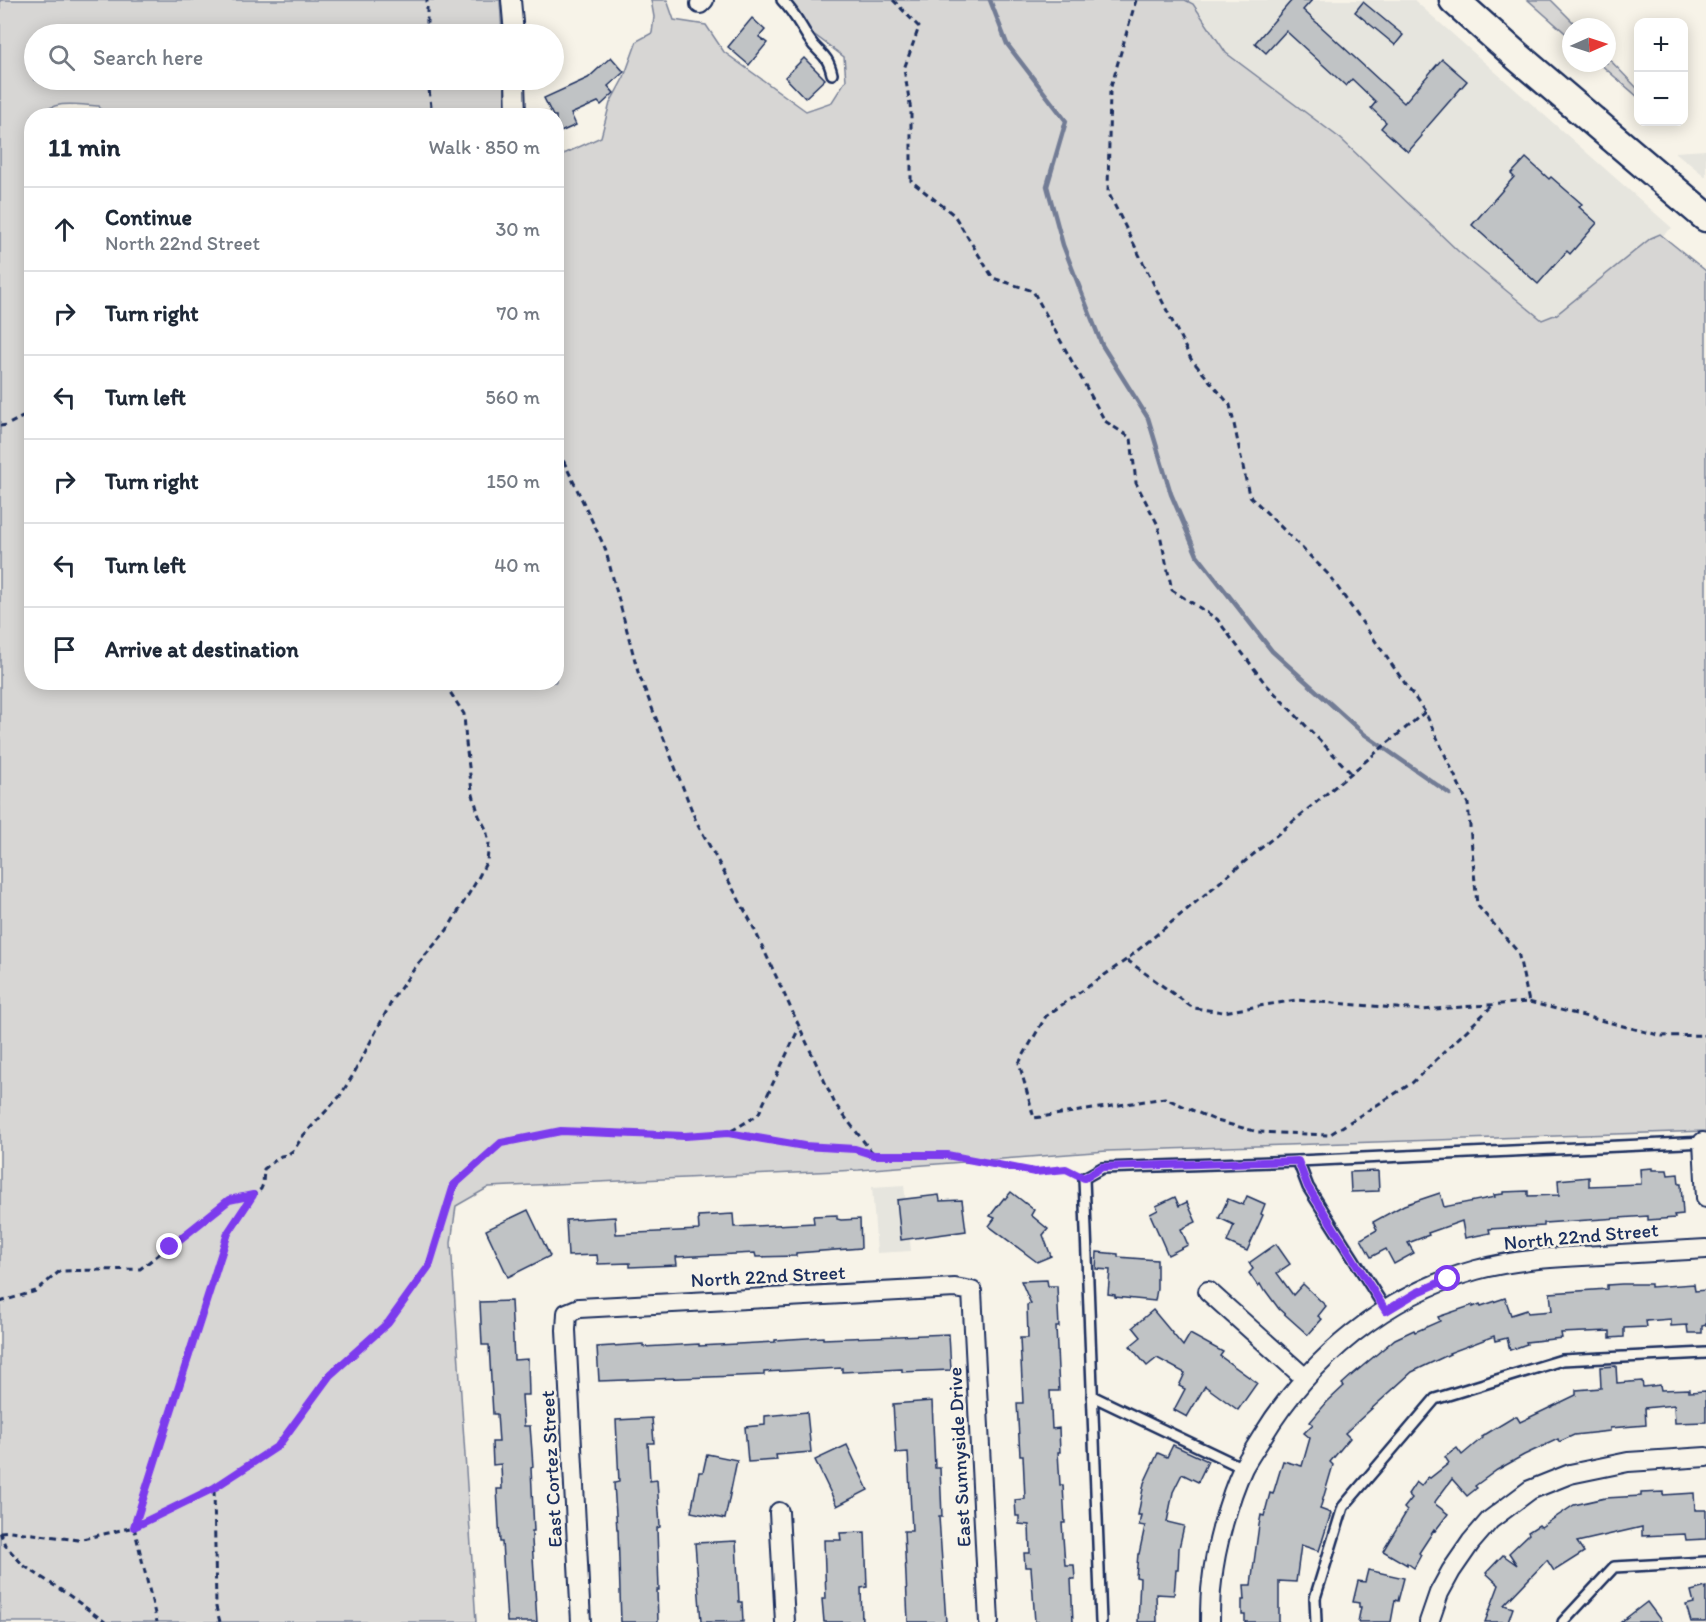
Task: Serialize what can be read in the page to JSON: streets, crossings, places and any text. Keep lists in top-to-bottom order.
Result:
{
  "streets": {
    "street": ["North 22nd Street", "East Sunnyside Drive", "East Cortez Street"]
  },
  "crossings": [
    ["North 22nd Street", "East Sunnyside Drive"],
    ["North 22nd Street", "East Cortez Street"]
  ],
  "north": "right",
  "page": {
    "map_buttons": ["+", "−"],
    "search": "Search here",
    "heading": ["11 min", "Walk · 850 m"],
    "list": [
      ["Continue", "North 22nd Street", "30 m"],
      ["Turn right", "70 m"],
      ["Turn left", "560 m"],
      ["Turn right", "150 m"],
      ["Turn left", "40 m"],
      "Arrive at destination"
    ]
  }
}
